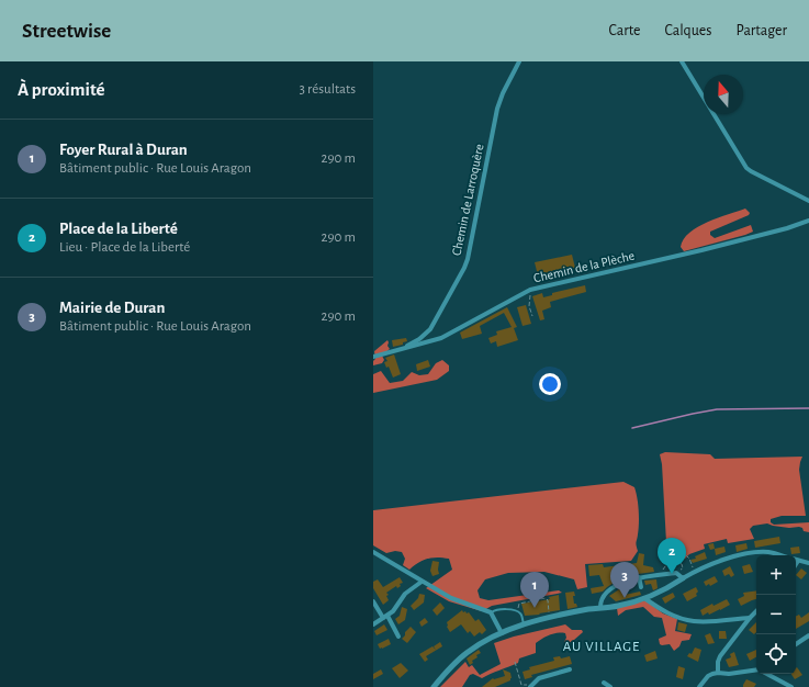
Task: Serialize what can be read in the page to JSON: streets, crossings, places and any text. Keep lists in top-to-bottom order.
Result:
{
  "streets": {
    "street": ["Chemin de Larroquère", "Chemin de la Plèche"]
  },
  "crossings": [
    ["Chemin de Larroquère", "Chemin de la Plèche"]
  ],
  "districts": ["AU VILLAGE"],
  "north": "top",
  "page": {
    "header": "Streetwise",
    "nav": ["Carte", "Calques", "Partager"],
    "heading": ["À proximité", "3 résultats"],
    "list": [
      {
        "mark": "1",
        "name": "Foyer Rural à Duran",
        "note": "Bâtiment public · Rue Louis Aragon",
        "value": "290 m"
      },
      {
        "mark": "2",
        "name": "Place de la Liberté",
        "note": "Lieu · Place de la Liberté",
        "value": "290 m"
      },
      {
        "mark": "3",
        "name": "Mairie de Duran",
        "note": "Bâtiment public · Rue Louis Aragon",
        "value": "290 m"
      }
    ],
    "pins": ["2", "3", "1"],
    "map_buttons": ["+", "−"]
  }
}
